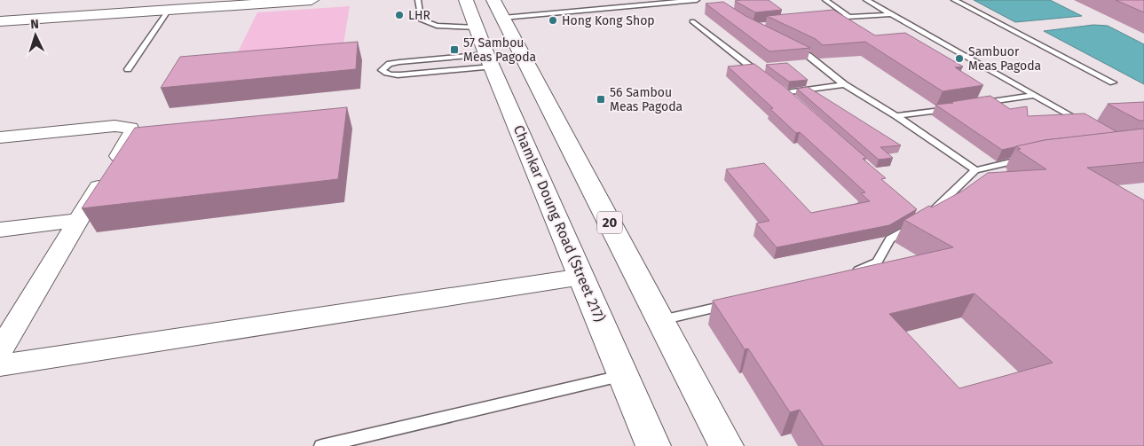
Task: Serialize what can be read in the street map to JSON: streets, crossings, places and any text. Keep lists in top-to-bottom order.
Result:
{
  "streets": {
    "main road": ["20", "Chamkar Doung Road (Street 217)"]
  },
  "places": {
    "other": ["LHR", "Hong Kong Shop", "Sambuor Meas Pagoda"],
    "transit": ["57 Sambou Meas Pagoda", "56 Sambou Meas Pagoda"]
  },
  "north": "top"
}
